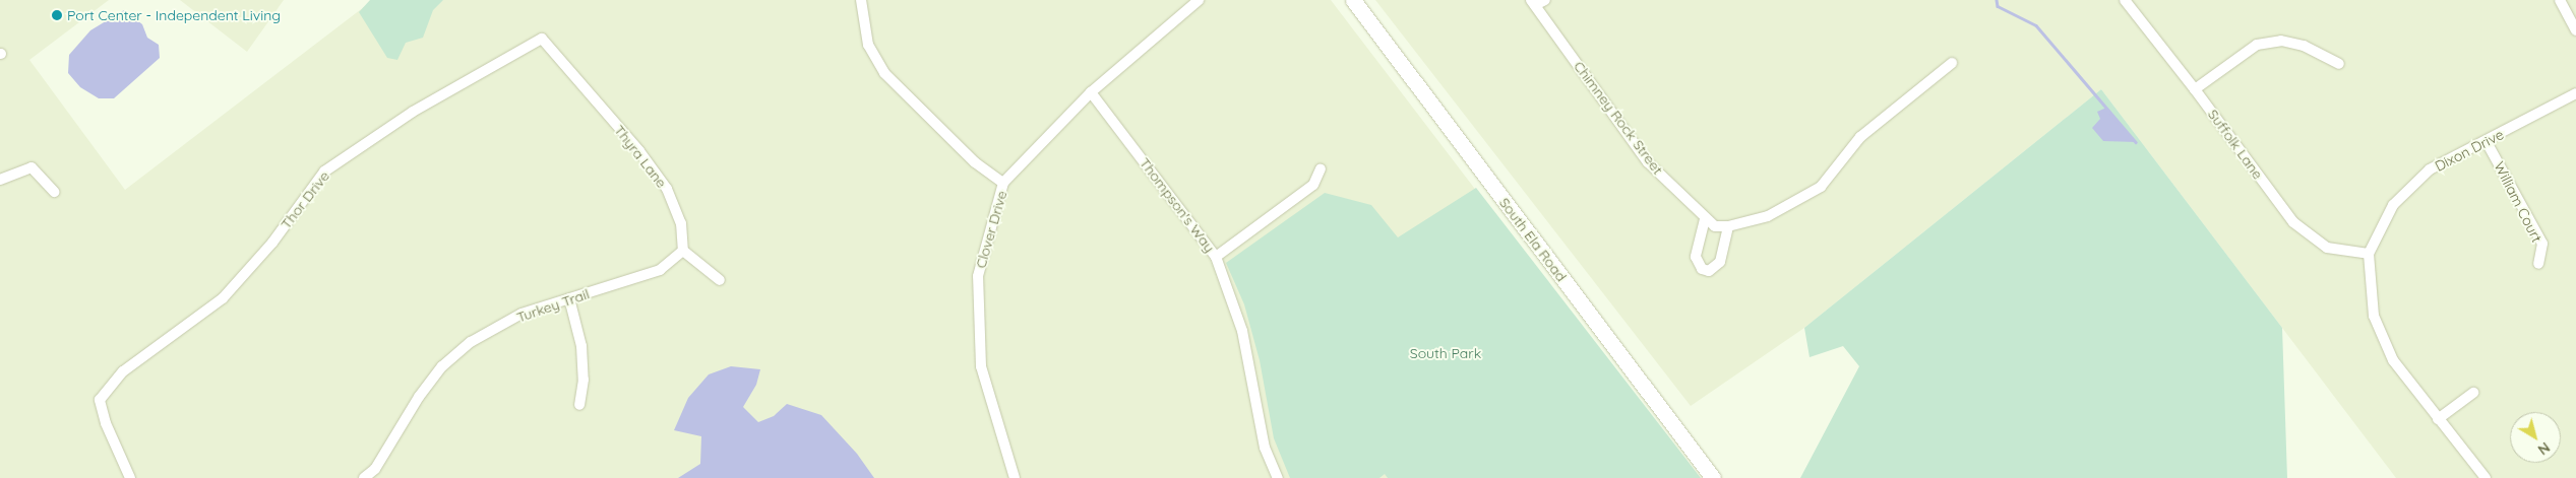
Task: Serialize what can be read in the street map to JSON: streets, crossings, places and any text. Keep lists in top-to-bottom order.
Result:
{
  "streets": {
    "main road": ["South Ela Road"],
    "street": [
      "Chimney Rock Street",
      "Suffolk Lane",
      "Dixon Drive",
      "Thyra Lane",
      "Thor Drive",
      "William Court",
      "Thompson's Way",
      "Clover Drive",
      "Turkey Trail"
    ]
  },
  "crossings": [
    ["Suffolk Lane", "Dixon Drive"],
    ["Dixon Drive", "William Court"],
    ["Thyra Lane", "Thor Drive"],
    ["Thyra Lane", "Turkey Trail"],
    ["Thompson's Way", "Clover Drive"]
  ],
  "parks": ["South Park"],
  "places": ["Port Center - Independent Living"],
  "north": "bottom right"
}
